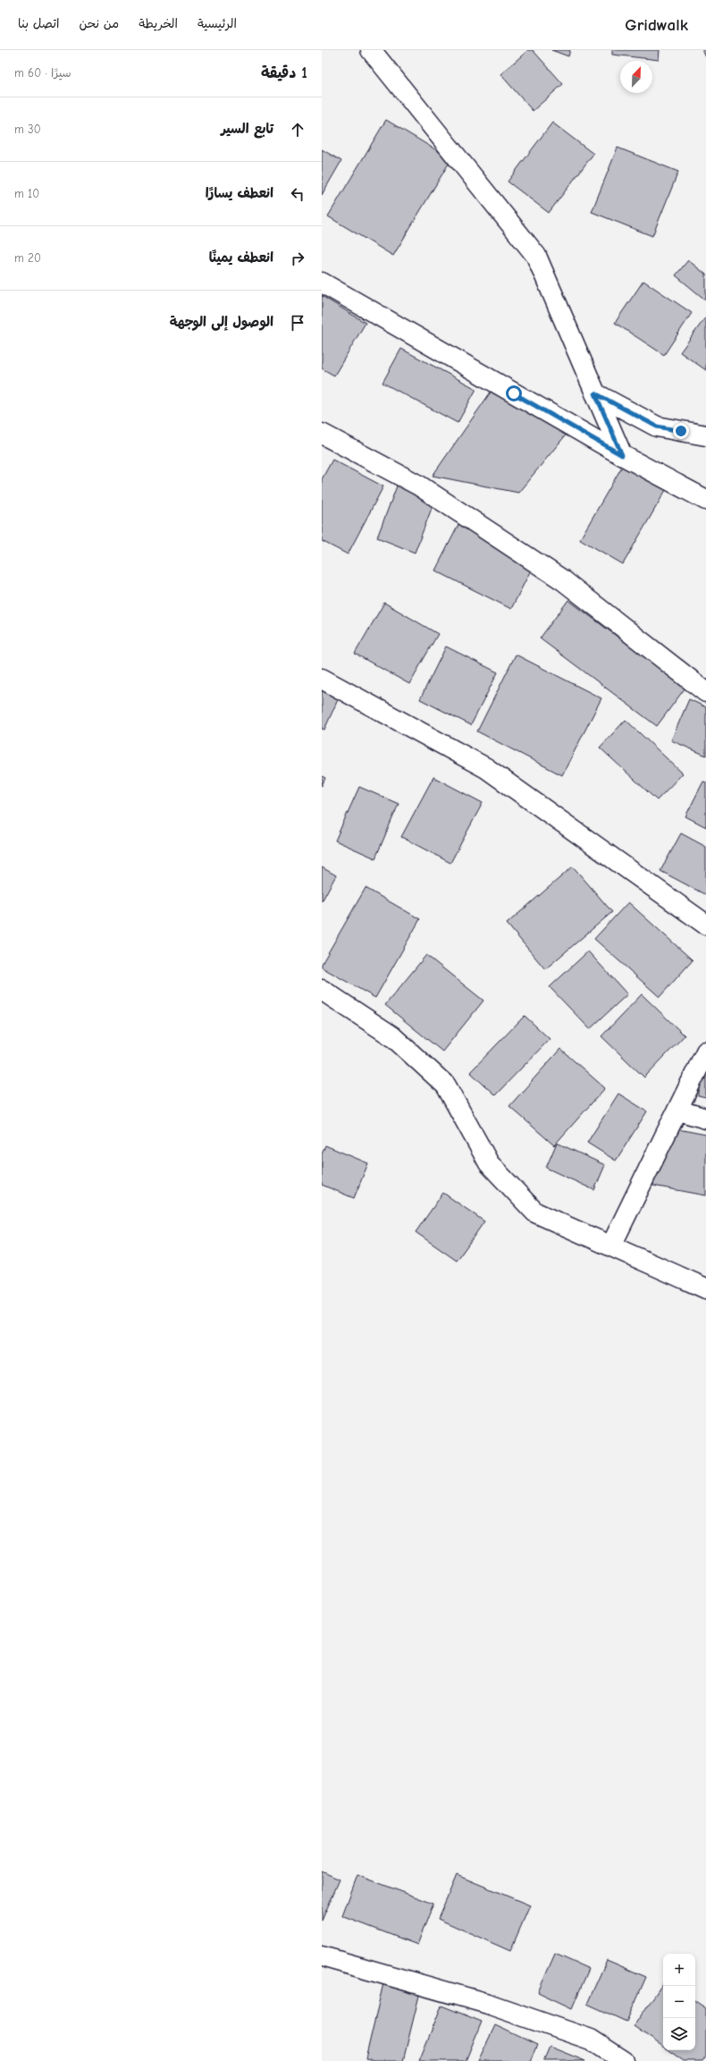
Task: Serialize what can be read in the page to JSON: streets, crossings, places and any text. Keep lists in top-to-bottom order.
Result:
{
  "north": "top right",
  "page": {
    "header": "Gridwalk",
    "nav": [
      "الرئيسية",
      "الخريطة",
      "من نحن",
      "اتصل بنا"
    ],
    "heading": ["1 دقيقة", "سيرًا · 60 m"],
    "list": [
      ["تابع السير", "30 m"],
      ["انعطف يسارًا", "10 m"],
      ["انعطف يمينًا", "20 m"],
      "الوصول إلى الوجهة"
    ],
    "map_buttons": ["+", "−"]
  }
}
